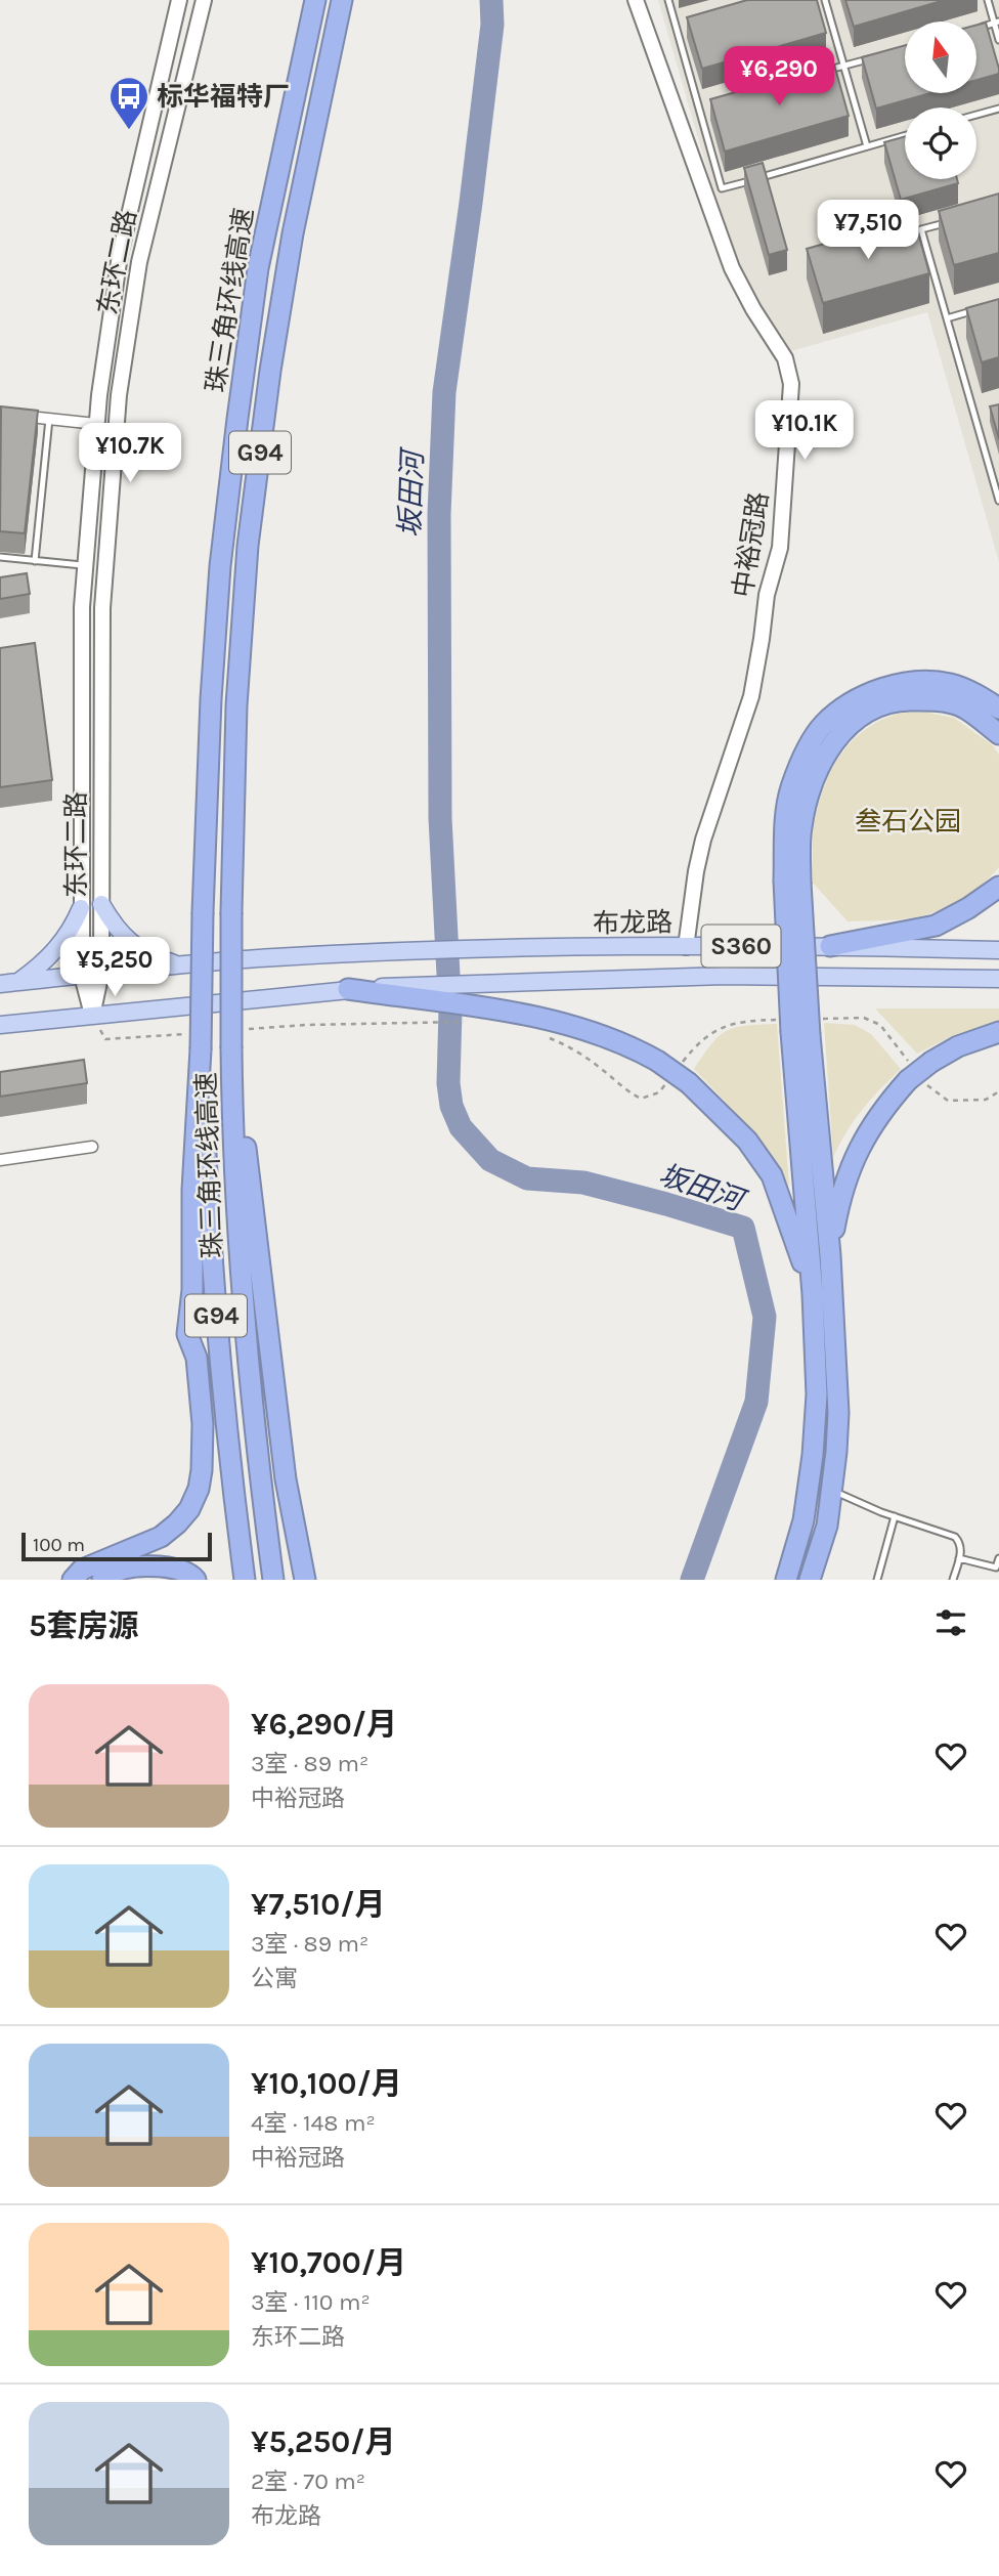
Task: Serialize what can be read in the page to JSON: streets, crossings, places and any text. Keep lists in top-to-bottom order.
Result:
{
  "streets": {
    "highway": ["珠三角环线高速", "G94"],
    "main road": [
      "东环二路",
      "中裕冠路",
      "布龙路",
      "S360"
    ]
  },
  "crossings": [
    ["东环二路", "S360"],
    ["中裕冠路", "布龙路"],
    ["布龙路", "S360"]
  ],
  "water": ["坂田河"],
  "parks": ["叁石公园"],
  "places": {
    "bus stop": ["标华福特厂"]
  },
  "scale_bar": "100 m",
  "north": "top",
  "page": {
    "price": [
      "¥6,290",
      "¥7,510",
      "¥10.1K",
      "¥10.7K",
      "¥5,250"
    ],
    "scale": "100 m",
    "heading": "5套房源",
    "list": [
      {
        "name": "¥6,290/月",
        "note": "3室 · 89 m² · 中裕冠路"
      },
      {
        "name": "¥7,510/月",
        "note": "3室 · 89 m² · 公寓"
      },
      {
        "name": "¥10,100/月",
        "note": "4室 · 148 m² · 中裕冠路"
      },
      {
        "name": "¥10,700/月",
        "note": "3室 · 110 m² · 东环二路"
      },
      {
        "name": "¥5,250/月",
        "note": "2室 · 70 m² · 布龙路"
      }
    ]
  }
}
